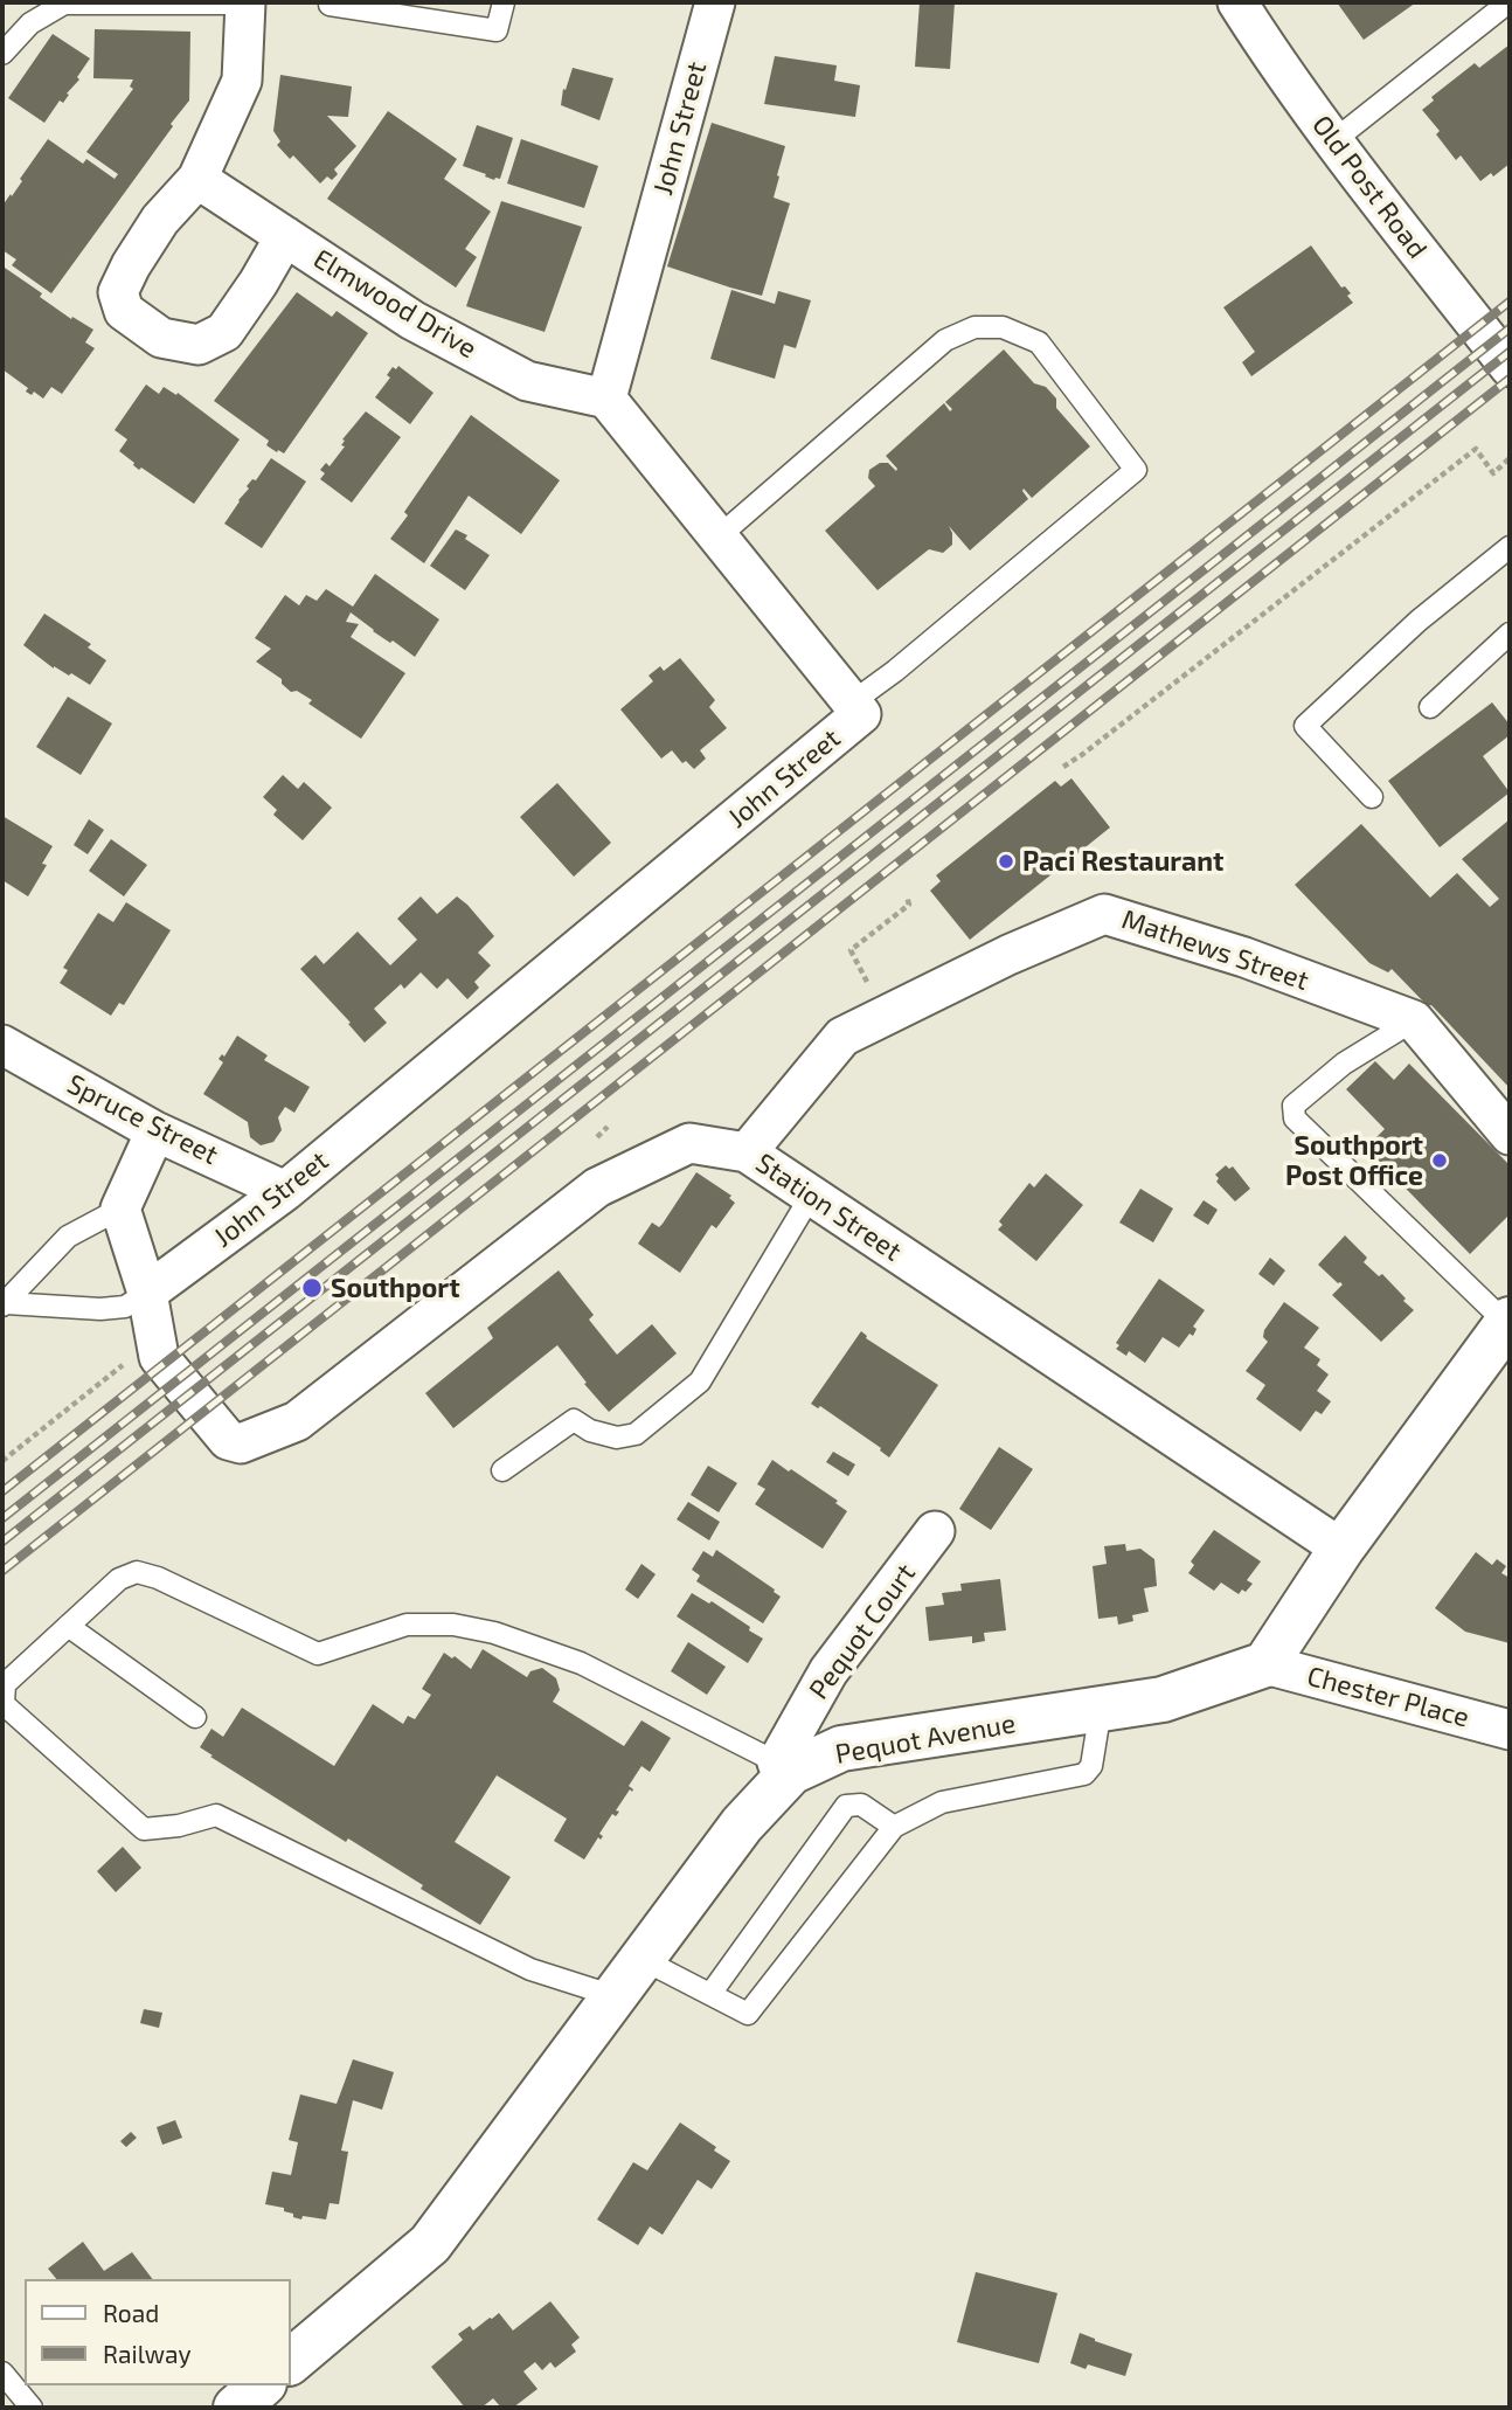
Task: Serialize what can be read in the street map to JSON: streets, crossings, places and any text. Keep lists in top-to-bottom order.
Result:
{
  "streets": {
    "street": [
      "John Street",
      "Old Post Road",
      "Elmwood Drive",
      "Mathews Street",
      "Spruce Street",
      "Station Street",
      "Pequot Court",
      "Chester Place",
      "Pequot Avenue"
    ]
  },
  "crossings": [
    ["John Street", "Elmwood Drive"],
    ["John Street", "Spruce Street"],
    ["John Street", "Station Street"],
    ["Mathews Street", "Station Street"],
    ["Pequot Court", "Pequot Avenue"],
    ["Chester Place", "Pequot Avenue"]
  ],
  "places": ["Paci Restaurant", "Southport Post Office", "Southport"],
  "legend": ["Road", "Railway"]
}
